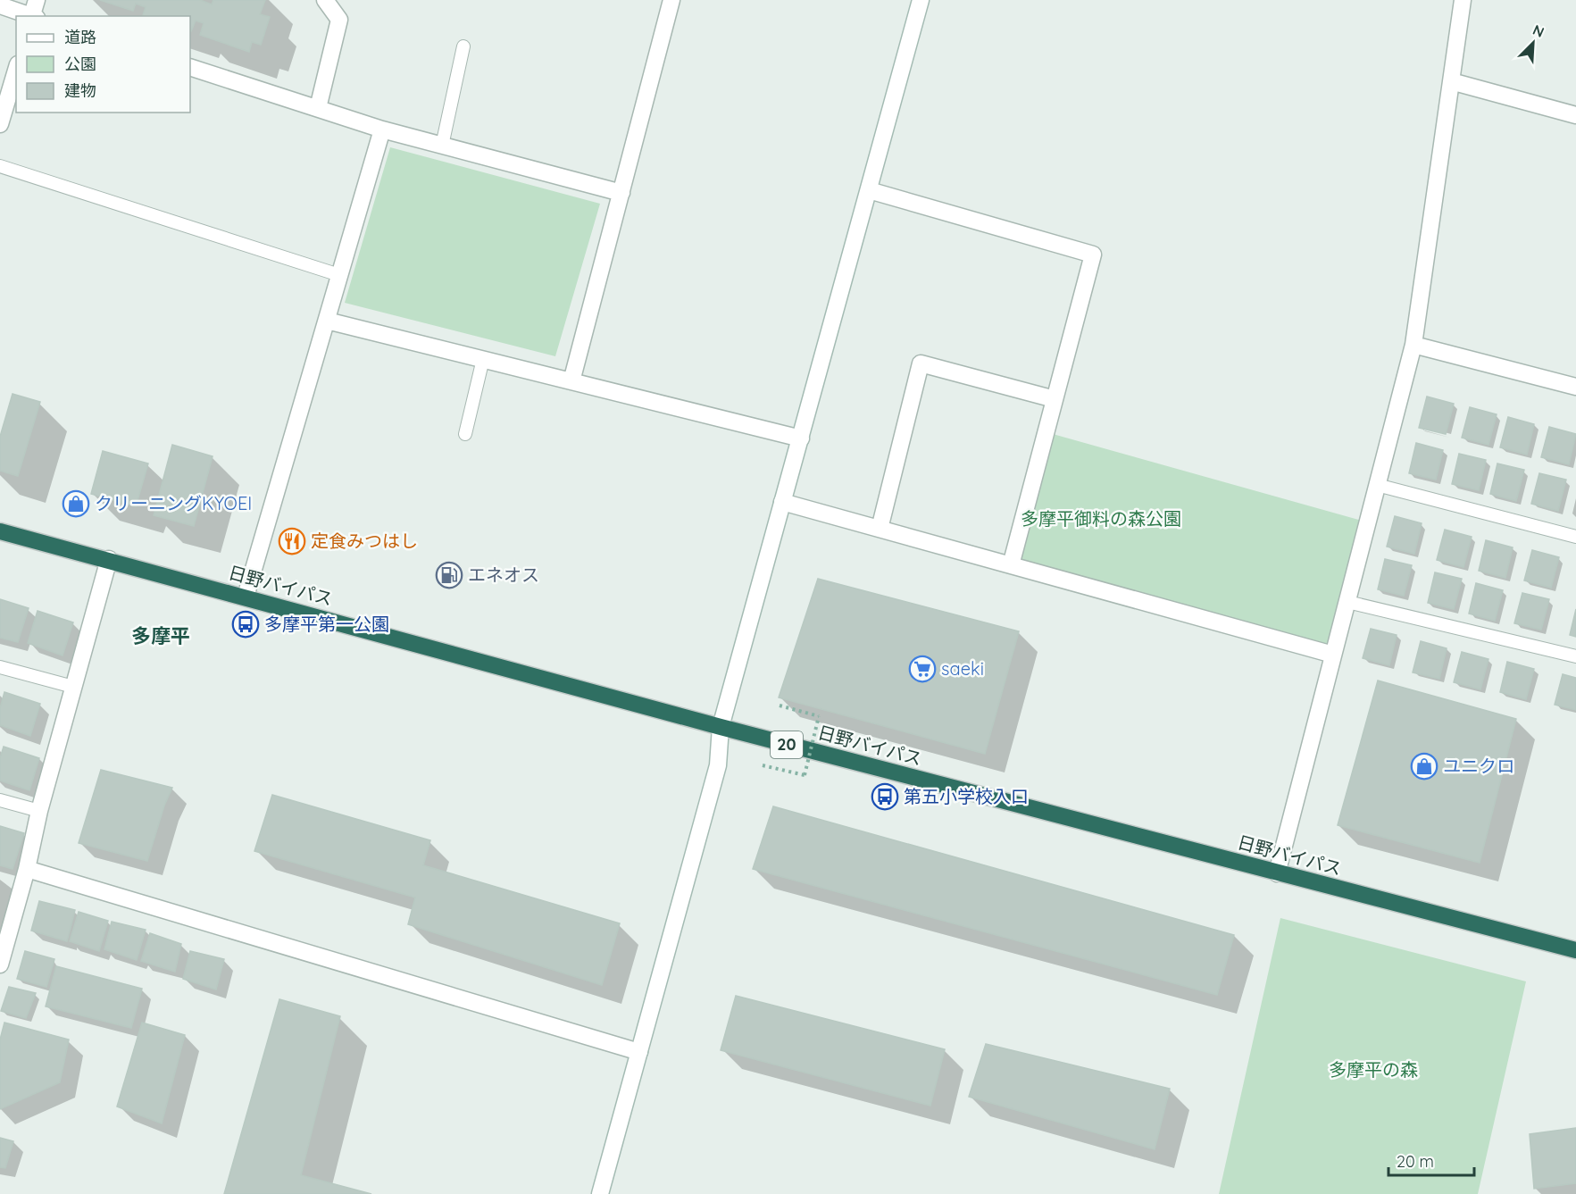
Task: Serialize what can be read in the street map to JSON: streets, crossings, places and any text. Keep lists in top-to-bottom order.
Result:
{
  "streets": {
    "highway": ["日野バイパス", "20"]
  },
  "districts": ["多摩平"],
  "parks": ["多摩平御料の森公園", "多摩平の森"],
  "places": {
    "shop": ["クリーニングKYOEI", "ユニクロ"],
    "restaurant": ["定食みつはし"],
    "fuel station": ["エネオス"],
    "bus stop": ["多摩平第一公園", "第五小学校入口"],
    "supermarket": ["saeki"]
  },
  "legend": ["道路", "公園", "建物"],
  "scale_bar": "20 m",
  "north": "top right"
}
